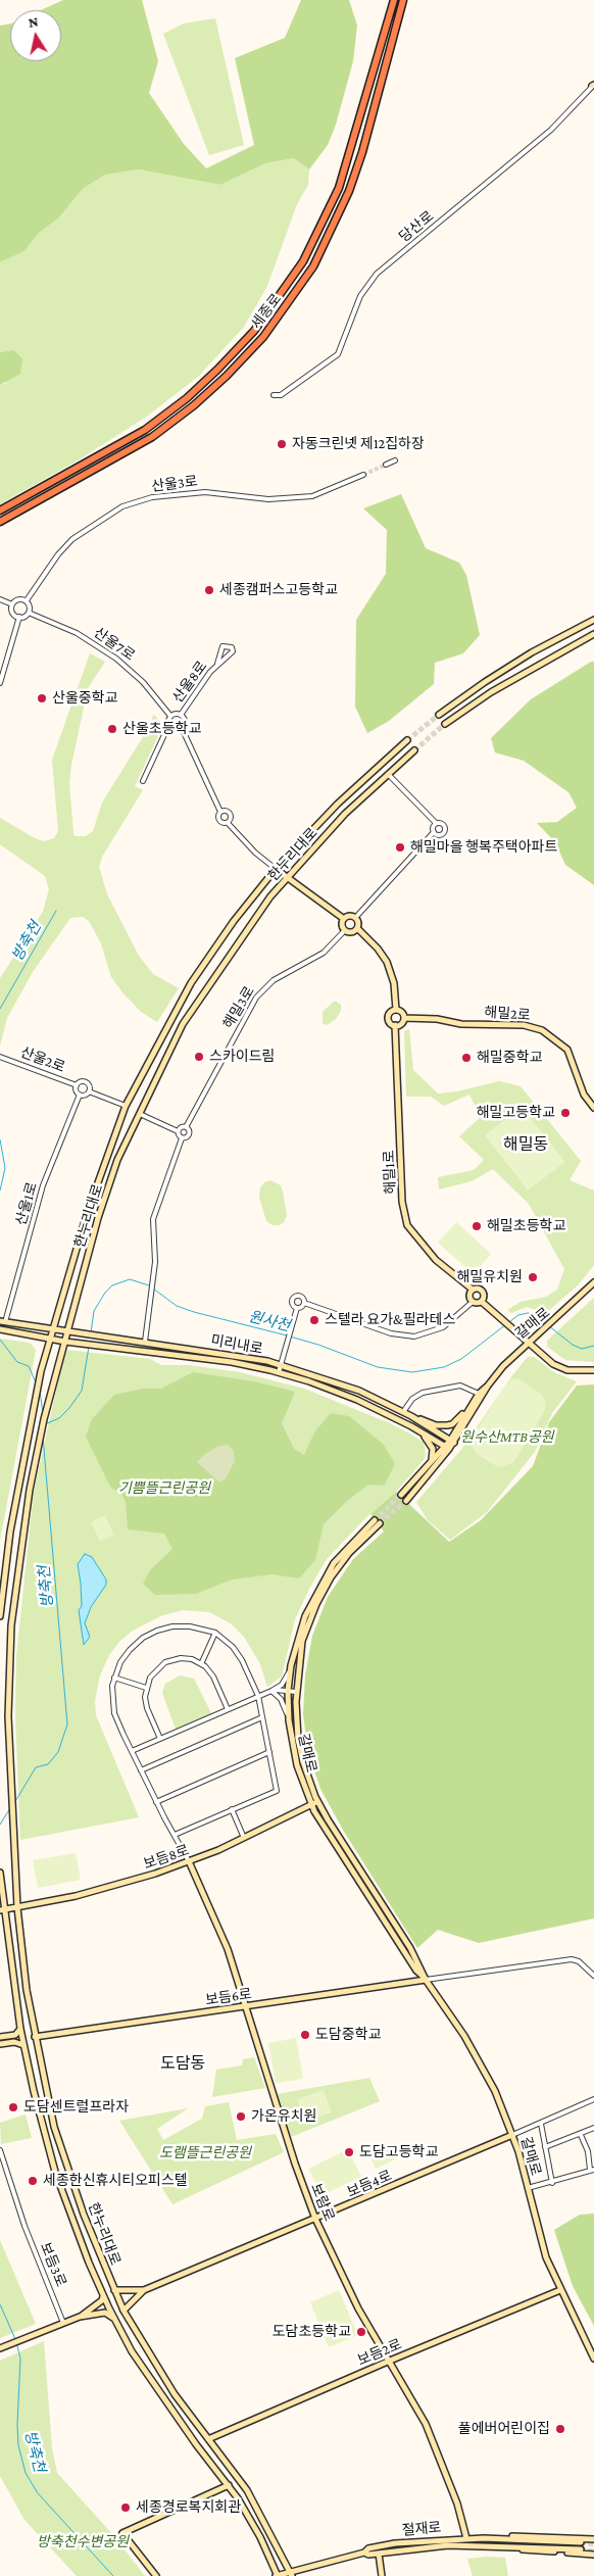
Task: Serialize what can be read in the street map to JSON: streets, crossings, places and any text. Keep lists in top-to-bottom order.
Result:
{
  "streets": {
    "highway": ["세종로"],
    "street": [
      "당산로",
      "산울3로",
      "산울7로",
      "산울8로",
      "한누리대로",
      "해밀3로",
      "해밀2로",
      "산울2로",
      "해밀1로",
      "산울1로",
      "갈매로",
      "미리내로",
      "보듬8로",
      "보듬6로",
      "보듬4로",
      "보람로",
      "보듬3로",
      "보듬2로",
      "절재로"
    ]
  },
  "crossings": [
    ["산울3로", "산울7로"],
    ["산울7로", "산울8로"],
    ["한누리대로", "미리내로"],
    ["한누리대로", "보듬8로"],
    ["한누리대로", "보듬6로"],
    ["한누리대로", "보듬2로"],
    ["한누리대로", "절재로"],
    ["해밀2로", "해밀1로"],
    ["산울2로", "산울1로"],
    ["산울1로", "미리내로"],
    ["갈매로", "미리내로"],
    ["갈매로", "보듬8로"],
    ["갈매로", "보듬6로"],
    ["갈매로", "보듬4로"],
    ["갈매로", "보듬2로"],
    ["보듬8로", "보람로"],
    ["보듬6로", "보람로"],
    ["보듬4로", "보람로"],
    ["보람로", "보듬2로"],
    ["보람로", "절재로"]
  ],
  "districts": ["해밀동", "도담동"],
  "water": ["방축천", "원사천"],
  "parks": [
    "원수산MTB공원",
    "기쁨뜰근린공원",
    "도램뜰근린공원",
    "방축천수변공원"
  ],
  "places": [
    "자동크린넷 제12집하장",
    "세종캠퍼스고등학교",
    "산울중학교",
    "산울초등학교",
    "해밀마을 행복주택아파트",
    "스카이드림",
    "해밀중학교",
    "해밀고등학교",
    "해밀초등학교",
    "해밀유치원",
    "스텔라 요가&필라테스",
    "도담중학교",
    "도담센트럴프라자",
    "가온유치원",
    "도담고등학교",
    "세종한신휴시티오피스텔",
    "도담초등학교",
    "풀에버어린이집",
    "세종경로복지회관"
  ],
  "north": "top"
}
